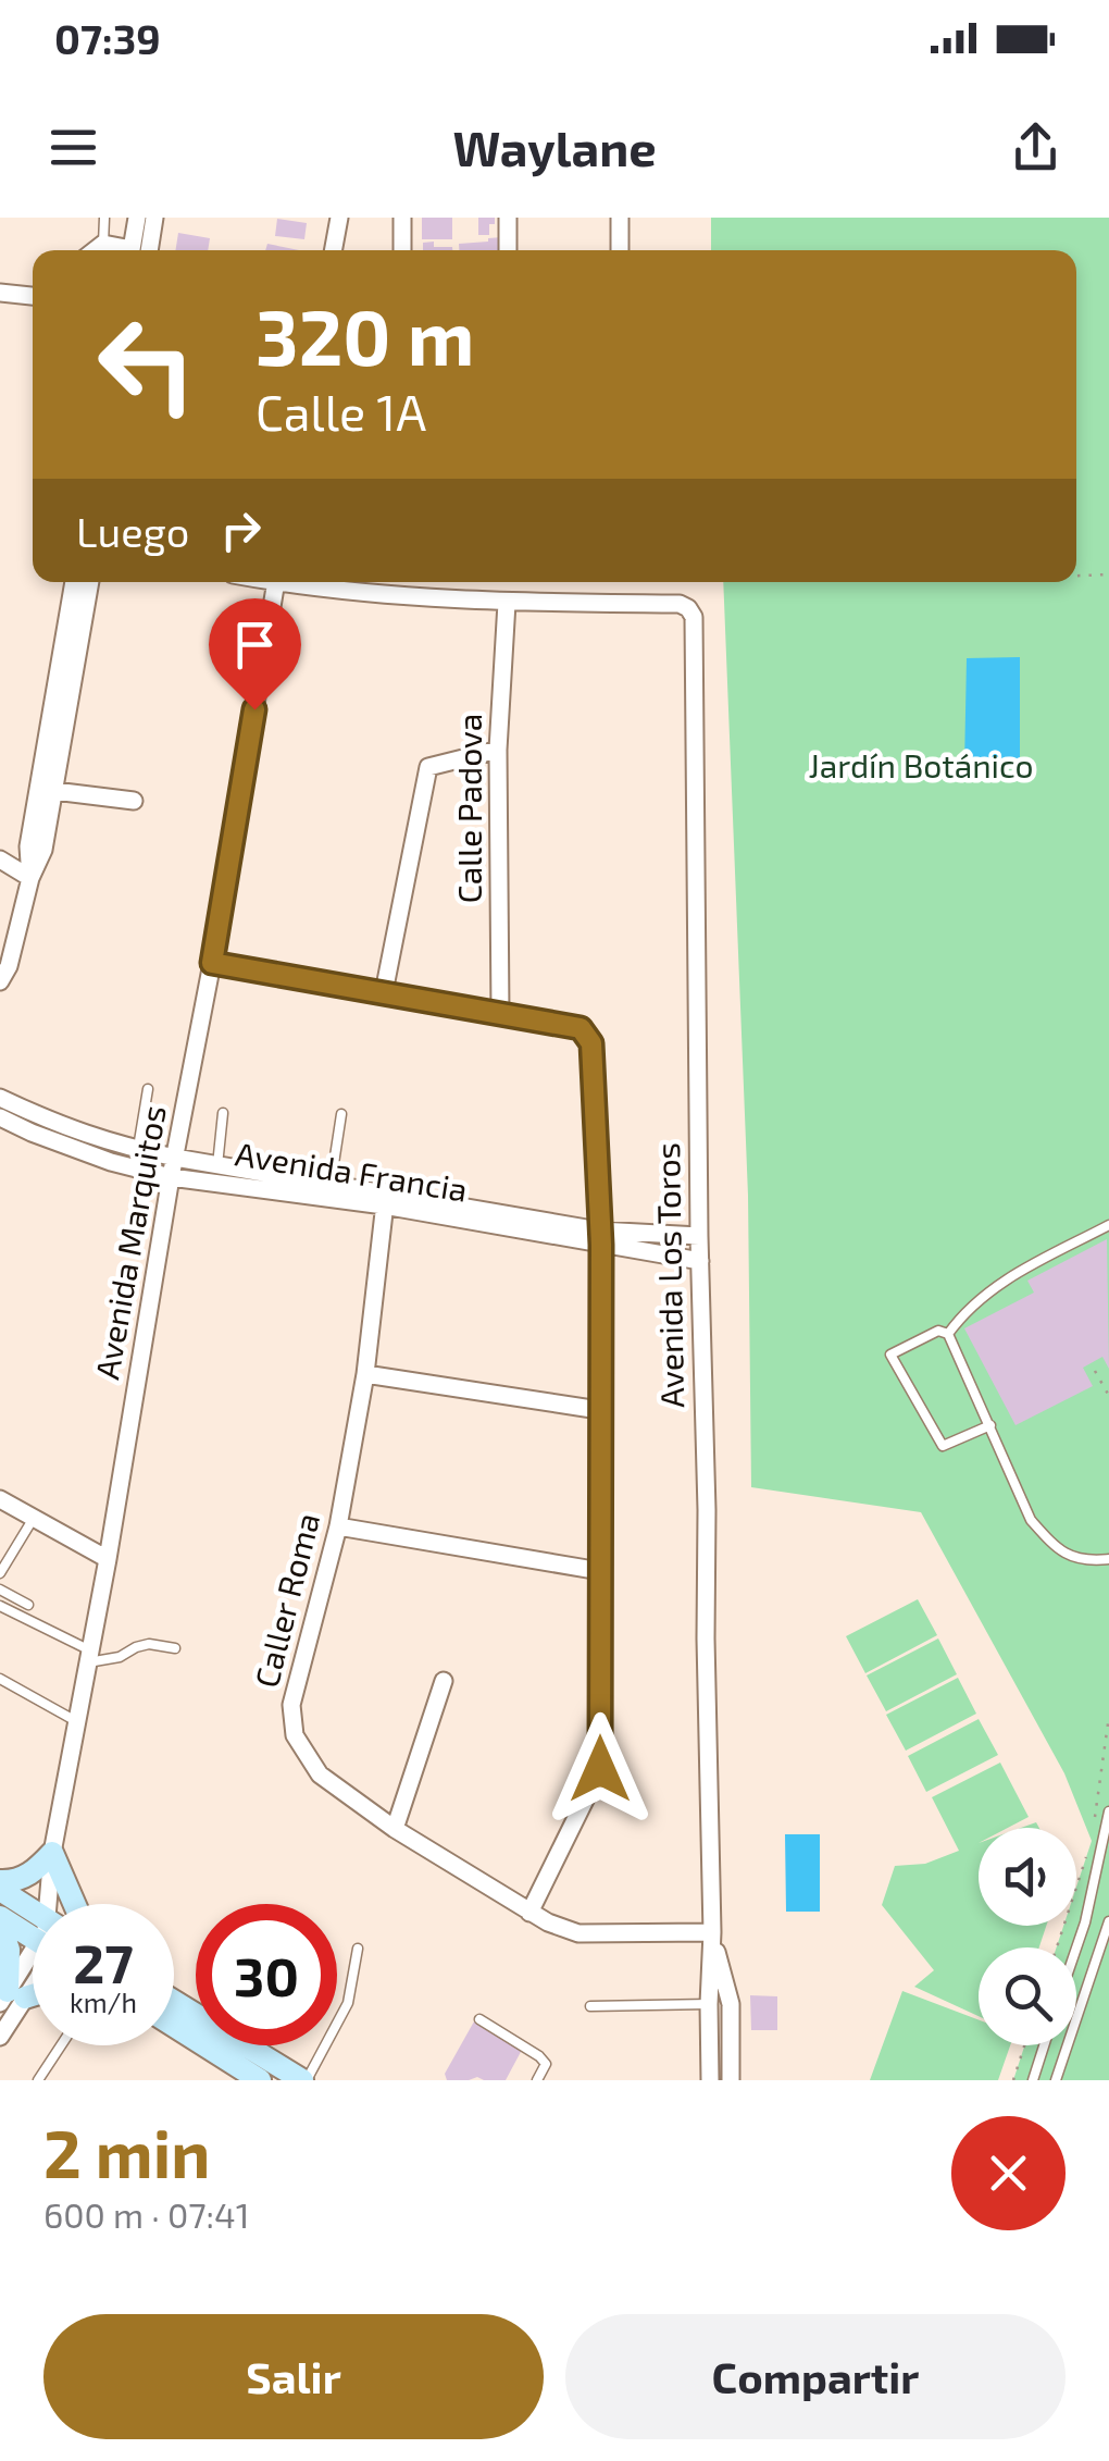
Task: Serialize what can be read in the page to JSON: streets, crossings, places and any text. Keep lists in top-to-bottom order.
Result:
{
  "streets": {
    "street": [
      "Calle Padova",
      "Avenida Francia",
      "Avenida Marquitos",
      "Avenida Los Toros",
      "Caller Roma"
    ]
  },
  "crossings": [
    ["Calle Padova", "Avenida Los Toros"],
    ["Avenida Francia", "Avenida Marquitos"],
    ["Avenida Francia", "Avenida Los Toros"],
    ["Avenida Francia", "Caller Roma"],
    ["Avenida Los Toros", "Caller Roma"]
  ],
  "parks": ["Jardín Botánico"],
  "page": {
    "status": "07:39",
    "header": "Waylane",
    "turn": ["320 m", "Calle 1A"],
    "then": "Luego",
    "speed": "27 km/h",
    "limit": "30",
    "heading": ["2 min", "600 m · 07:41"],
    "buttons": ["Salir", "Compartir"]
  }
}
